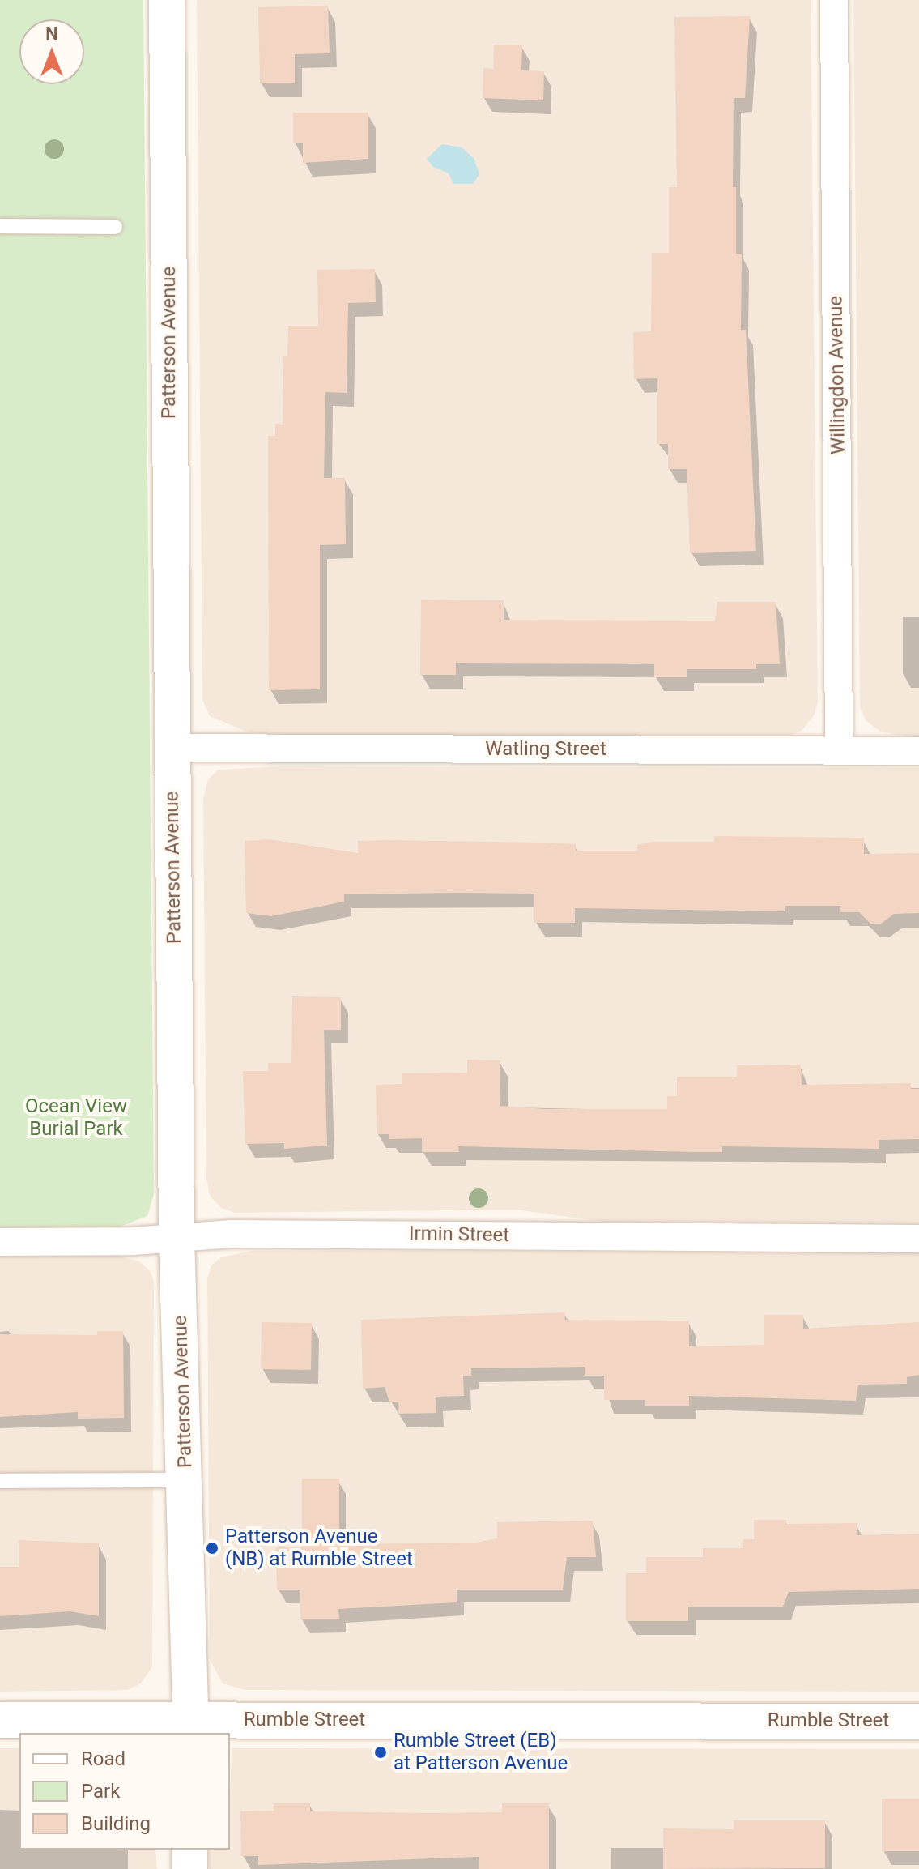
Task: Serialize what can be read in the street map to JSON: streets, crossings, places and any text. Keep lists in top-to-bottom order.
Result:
{
  "streets": {
    "street": [
      "Patterson Avenue",
      "Willingdon Avenue",
      "Watling Street",
      "Irmin Street",
      "Rumble Street"
    ]
  },
  "crossings": [
    ["Patterson Avenue", "Watling Street"],
    ["Patterson Avenue", "Irmin Street"],
    ["Patterson Avenue", "Rumble Street"],
    ["Willingdon Avenue", "Watling Street"]
  ],
  "parks": ["Ocean View Burial Park"],
  "places": ["Patterson Avenue (NB) at Rumble Street", "Rumble Street (EB) at Patterson Avenue"],
  "legend": ["Road", "Park", "Building"],
  "north": "top"
}
